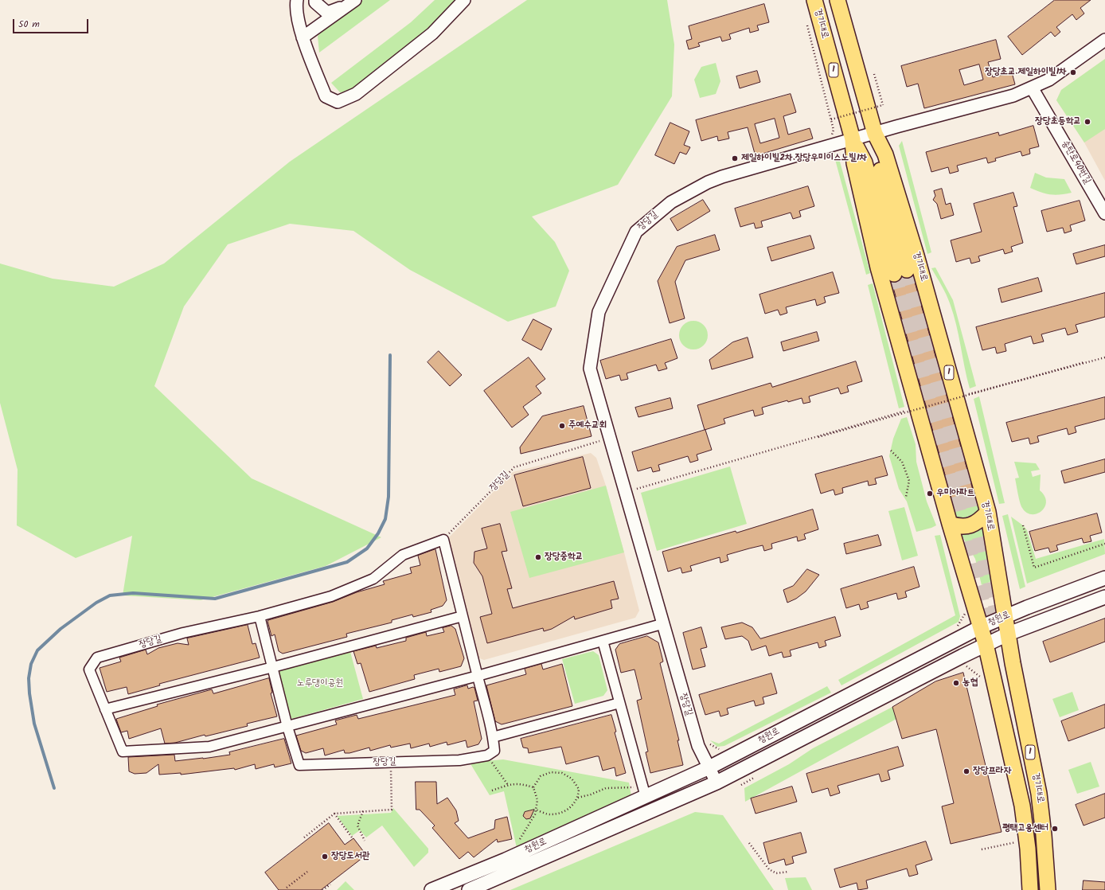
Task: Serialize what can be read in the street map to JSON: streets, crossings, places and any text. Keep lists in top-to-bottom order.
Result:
{
  "streets": {
    "main road": ["경기대로", "1", "청원로"],
    "street": ["송탄로40번길", "장당길"]
  },
  "crossings": [
    ["경기대로", "장당길"],
    ["경기대로", "청원로"],
    ["송탄로40번길", "장당길"],
    ["장당길", "청원로"]
  ],
  "parks": ["노루댕이공원"],
  "places": [
    "장당초교.제일하이빌1차",
    "장당초등학교",
    "제일하이빌2차.장당우미이스노빌1차",
    "주예수교회",
    "우미아파트",
    "장당중학교",
    "농협",
    "장당프라자",
    "평택고용센터",
    "장당도서관"
  ],
  "scale_bar": "50 m"
}
